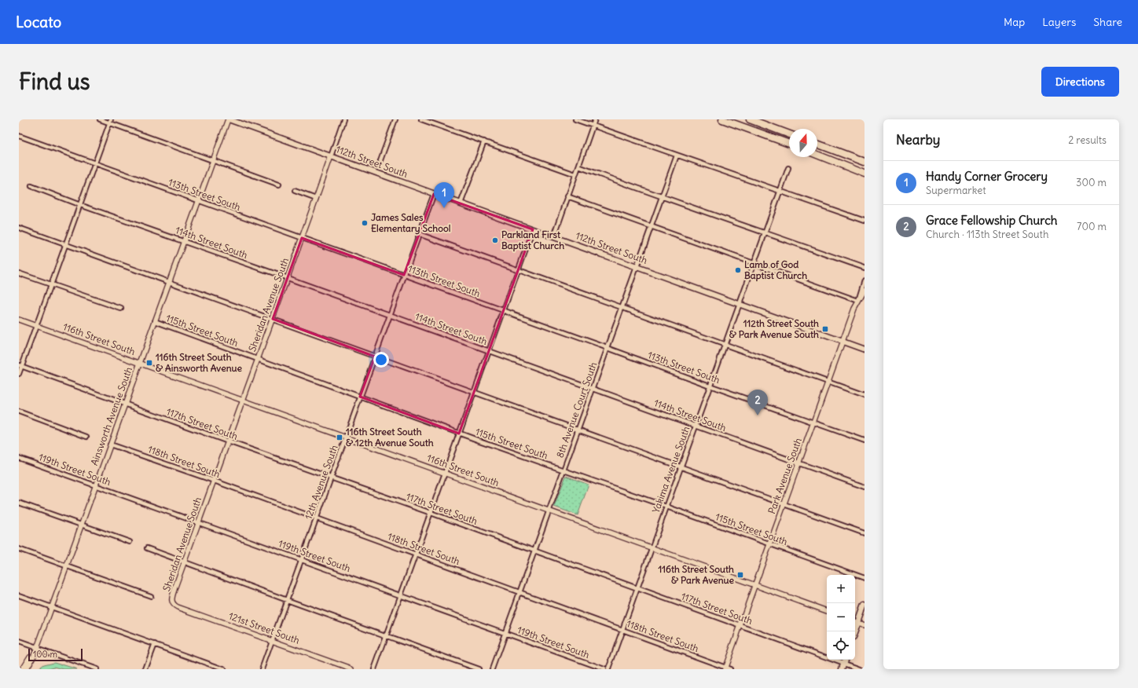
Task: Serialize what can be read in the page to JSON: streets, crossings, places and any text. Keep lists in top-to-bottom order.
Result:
{
  "streets": {
    "main road": ["112th Street South"],
    "street": [
      "113th Street South",
      "114th Street South",
      "Sheridan Avenue South",
      "115th Street South",
      "116th Street South",
      "8th Avenue Court South",
      "Ainsworth Avenue South",
      "117th Street South",
      "118th Street South",
      "119th Street South",
      "Yakima Avenue South",
      "Park Avenue South",
      "12th Avenue South",
      "121st Street South"
    ]
  },
  "crossings": [
    ["112th Street South", "Sheridan Avenue South"],
    ["112th Street South", "8th Avenue Court South"],
    ["112th Street South", "Ainsworth Avenue South"],
    ["112th Street South", "Yakima Avenue South"],
    ["112th Street South", "Park Avenue South"],
    ["112th Street South", "12th Avenue South"],
    ["113th Street South", "Sheridan Avenue South"],
    ["113th Street South", "8th Avenue Court South"],
    ["113th Street South", "Ainsworth Avenue South"],
    ["113th Street South", "Yakima Avenue South"],
    ["113th Street South", "Park Avenue South"],
    ["113th Street South", "12th Avenue South"],
    ["114th Street South", "Sheridan Avenue South"],
    ["114th Street South", "8th Avenue Court South"],
    ["114th Street South", "Ainsworth Avenue South"],
    ["114th Street South", "Yakima Avenue South"],
    ["114th Street South", "Park Avenue South"],
    ["114th Street South", "12th Avenue South"],
    ["Sheridan Avenue South", "115th Street South"],
    ["Sheridan Avenue South", "116th Street South"],
    ["Sheridan Avenue South", "117th Street South"],
    ["Sheridan Avenue South", "118th Street South"],
    ["Sheridan Avenue South", "119th Street South"],
    ["Sheridan Avenue South", "121st Street South"],
    ["115th Street South", "8th Avenue Court South"],
    ["115th Street South", "Ainsworth Avenue South"],
    ["115th Street South", "Yakima Avenue South"],
    ["115th Street South", "Park Avenue South"],
    ["115th Street South", "12th Avenue South"],
    ["116th Street South", "8th Avenue Court South"],
    ["116th Street South", "Ainsworth Avenue South"],
    ["116th Street South", "Yakima Avenue South"],
    ["116th Street South", "Park Avenue South"],
    ["116th Street South", "12th Avenue South"],
    ["8th Avenue Court South", "117th Street South"],
    ["8th Avenue Court South", "118th Street South"],
    ["8th Avenue Court South", "119th Street South"],
    ["Ainsworth Avenue South", "117th Street South"],
    ["Ainsworth Avenue South", "118th Street South"],
    ["Ainsworth Avenue South", "119th Street South"],
    ["117th Street South", "Yakima Avenue South"],
    ["117th Street South", "Park Avenue South"],
    ["117th Street South", "12th Avenue South"],
    ["118th Street South", "Yakima Avenue South"],
    ["118th Street South", "Park Avenue South"],
    ["118th Street South", "12th Avenue South"],
    ["119th Street South", "12th Avenue South"],
    ["12th Avenue South", "121st Street South"]
  ],
  "places": {
    "other": ["James Sales Elementary School", "Parkland First Baptist Church", "Lamb of God Baptist Church"],
    "transit": [
      "112th Street South & Park Avenue South",
      "116th Street South & Ainsworth Avenue",
      "116th Street South & 12th Avenue South",
      "116th Street South & Park Avenue"
    ]
  },
  "scale_bar": "100 m",
  "north": "top",
  "page": {
    "header": "Locato",
    "nav": ["Map", "Layers", "Share"],
    "buttons": "Directions",
    "title": "Find us",
    "heading": ["Nearby", "2 results"],
    "list": [
      {
        "mark": "1",
        "name": "Handy Corner Grocery",
        "note": "Supermarket",
        "value": "300 m"
      },
      {
        "mark": "2",
        "name": "Grace Fellowship Church",
        "note": "Church · 113th Street South",
        "value": "700 m"
      }
    ],
    "pins": ["1", "2"],
    "map_buttons": ["+", "−"],
    "scale": "100 m"
  }
}
